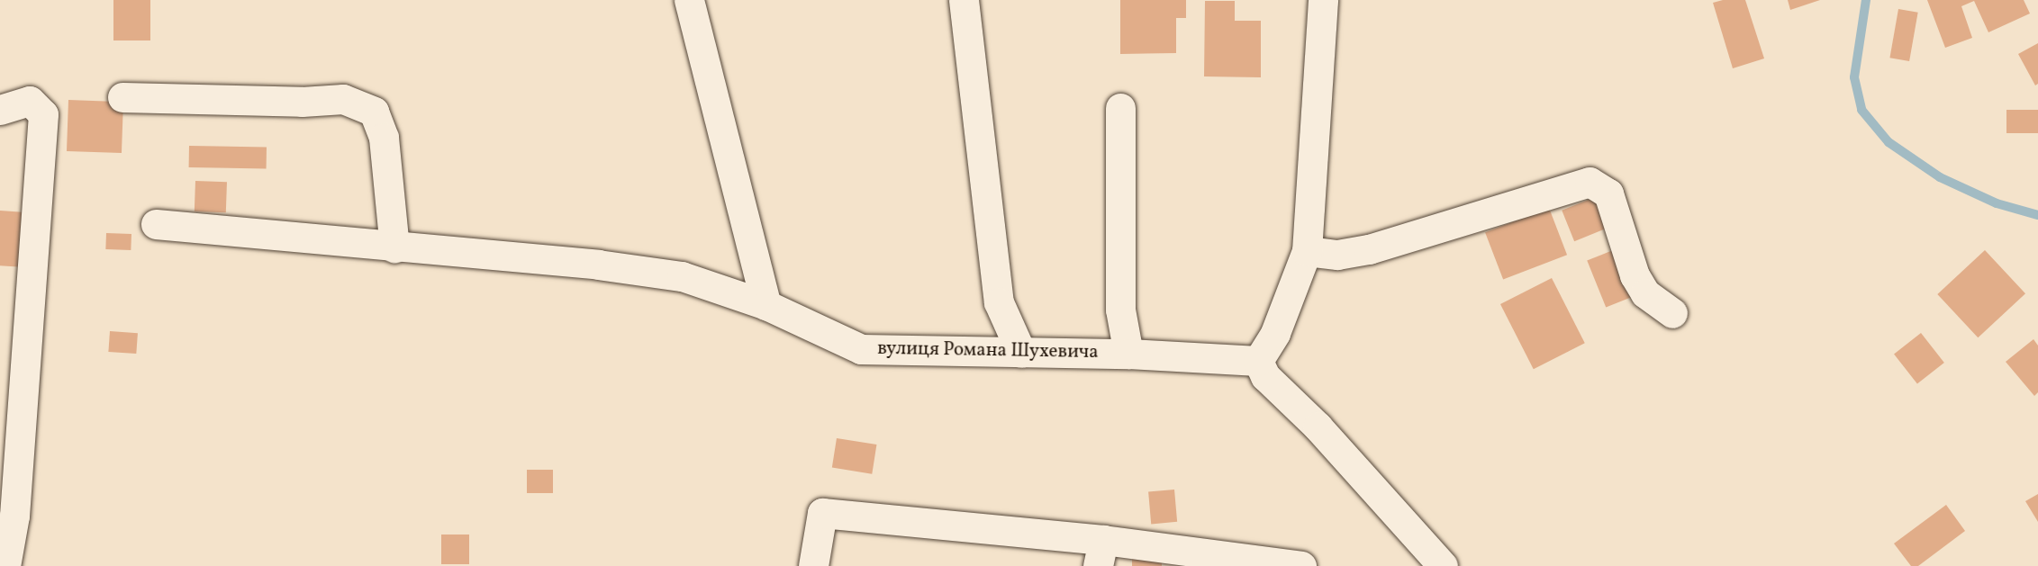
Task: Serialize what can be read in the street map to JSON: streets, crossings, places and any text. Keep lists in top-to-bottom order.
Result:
{
  "streets": {
    "street": ["вулиця Романа Шухевича"]
  }
}
